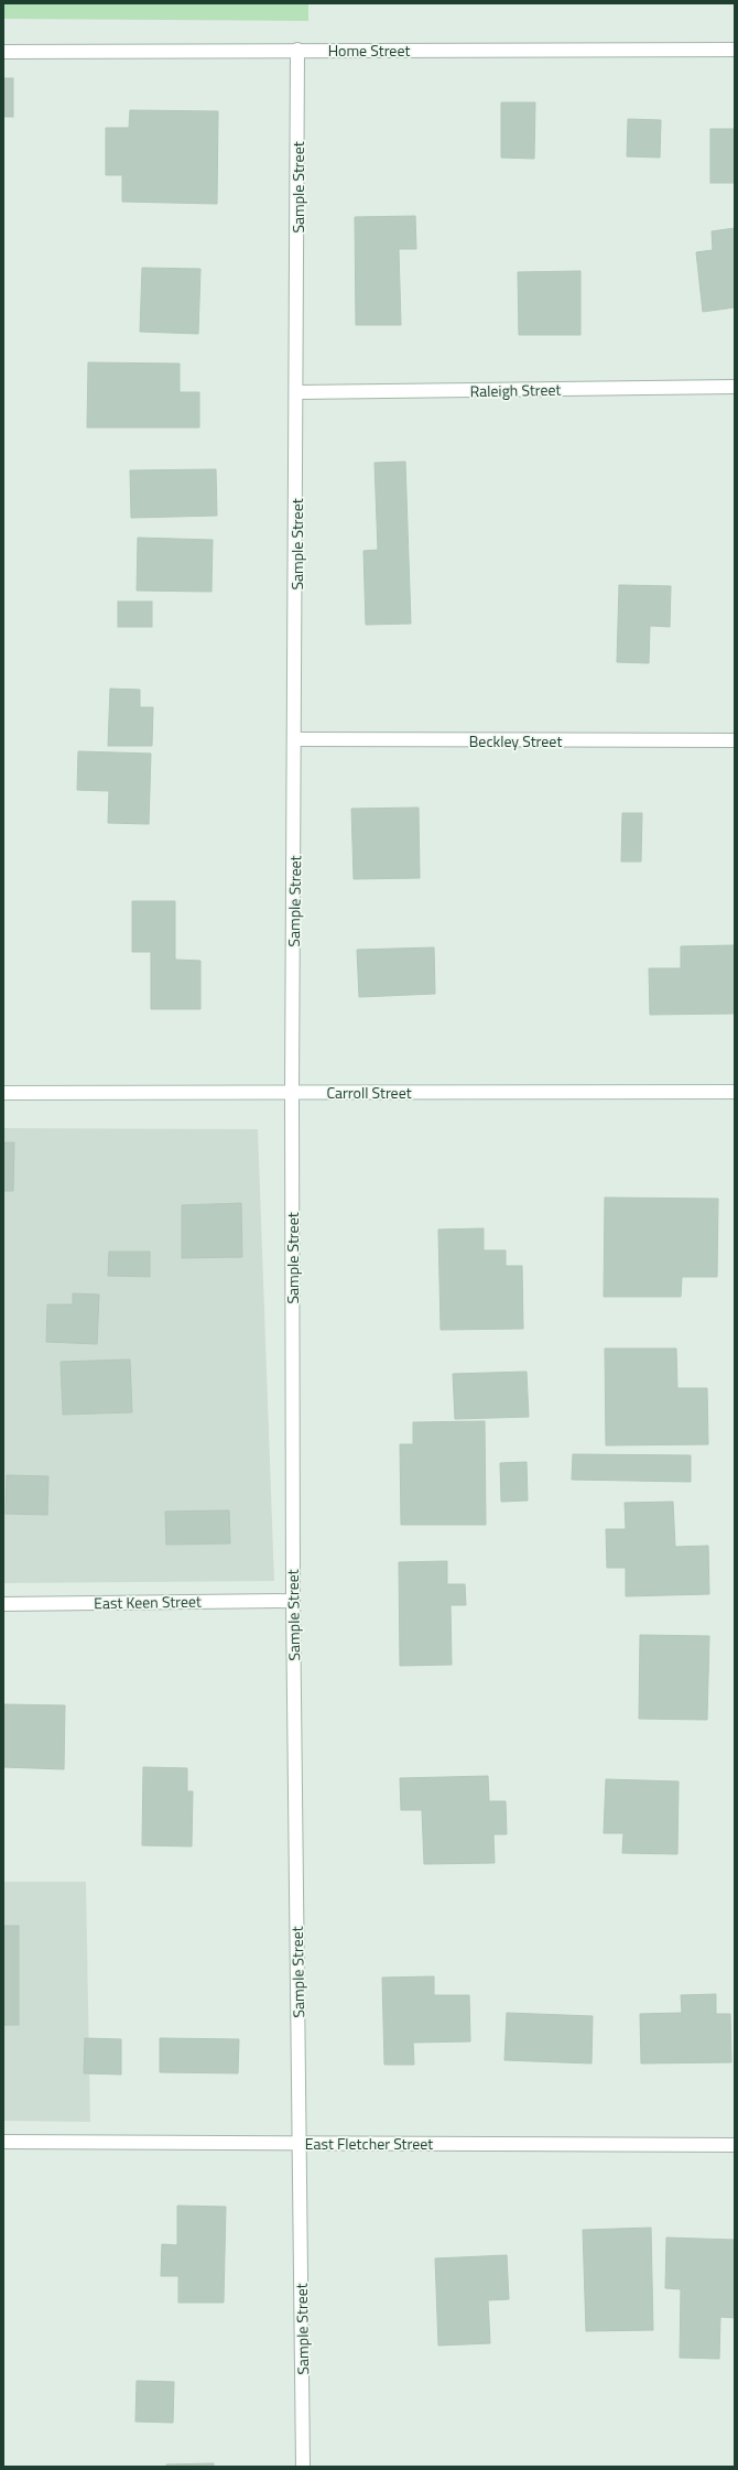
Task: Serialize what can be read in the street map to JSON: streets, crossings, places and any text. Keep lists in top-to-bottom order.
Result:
{
  "streets": {
    "street": [
      "Home Street",
      "Sample Street",
      "Raleigh Street",
      "Beckley Street",
      "Carroll Street",
      "East Keen Street",
      "East Fletcher Street"
    ]
  },
  "crossings": [
    ["Home Street", "Sample Street"],
    ["Sample Street", "Raleigh Street"],
    ["Sample Street", "Beckley Street"],
    ["Sample Street", "Carroll Street"],
    ["Sample Street", "East Keen Street"],
    ["Sample Street", "East Fletcher Street"]
  ]
}
